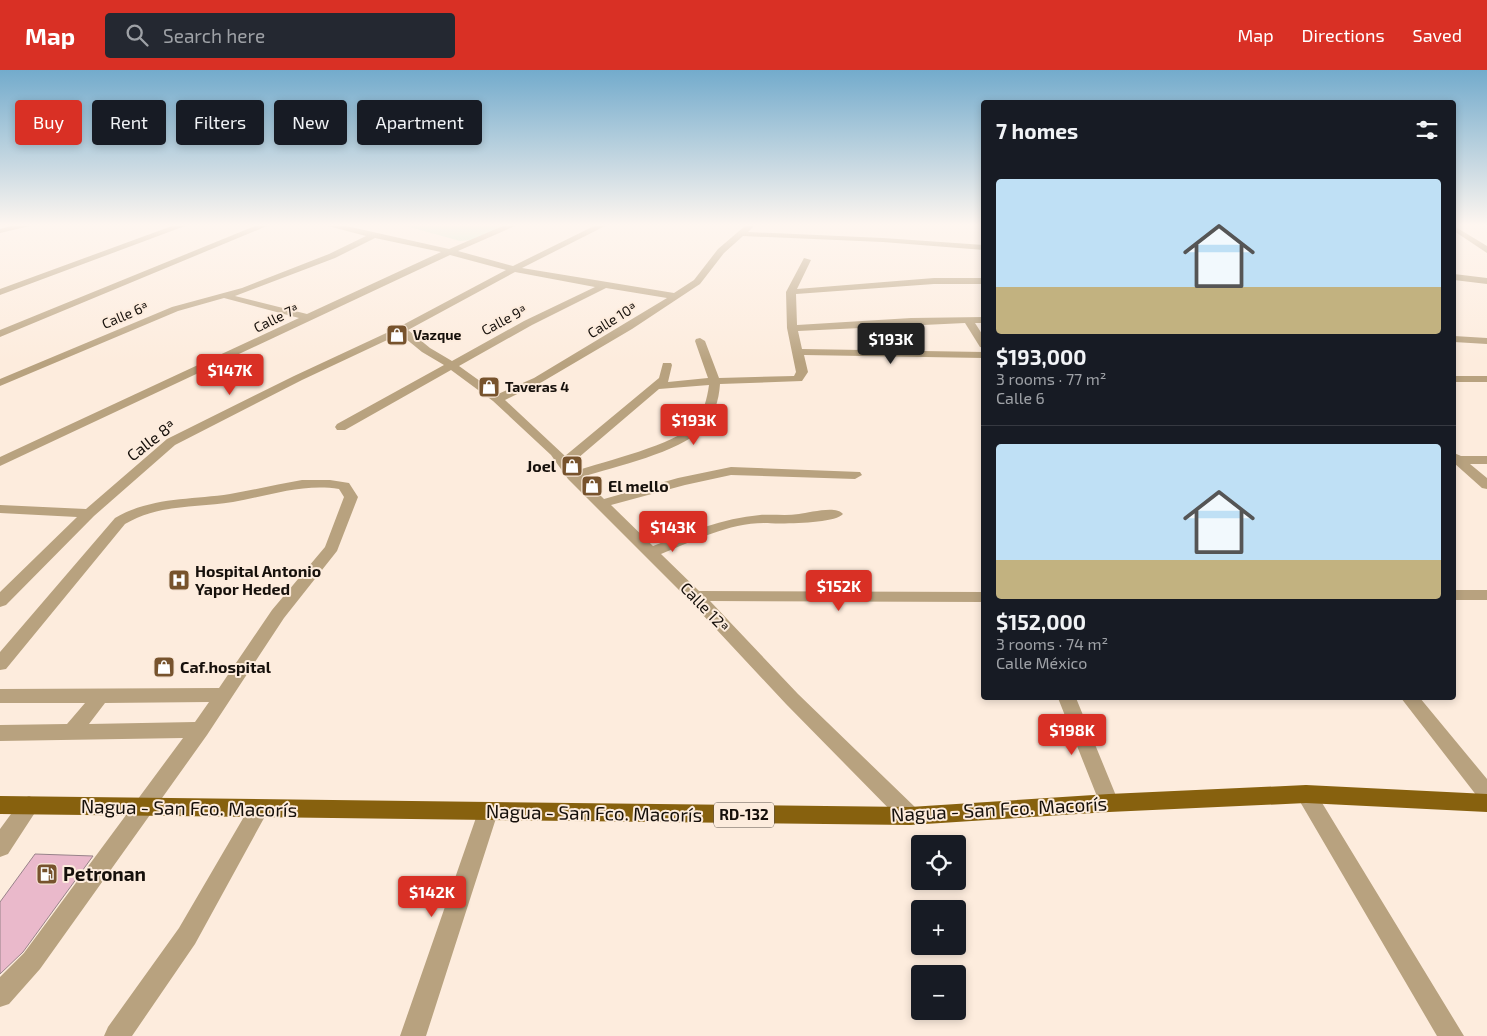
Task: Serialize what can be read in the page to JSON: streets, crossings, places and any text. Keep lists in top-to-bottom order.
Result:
{
  "streets": {
    "main road": ["Nagua - San Fco. Macorís", "RD-132"],
    "street": [
      "Calle 6ª",
      "Calle 7ª",
      "Calle 9ª",
      "Calle 10ª",
      "Calle 8ª",
      "Calle 12ª"
    ]
  },
  "crossings": [
    ["Calle 9ª", "Calle 12ª"],
    ["Calle 10ª", "Calle 12ª"],
    ["Calle 8ª", "Calle 12ª"],
    ["Calle 12ª", "Nagua - San Fco. Macorís"]
  ],
  "places": {
    "shop": [
      "Vazque",
      "Taveras 4",
      "Joel",
      "El mello",
      "Caf.hospital"
    ],
    "hospital": ["Hospital Antonio Yapor Heded"],
    "fuel station": ["Petronan"]
  },
  "page": {
    "header": "Map",
    "search": "Search here",
    "nav": ["Map", "Directions", "Saved"],
    "chip": [
      "Buy",
      "Rent",
      "Filters",
      "New",
      "Apartment"
    ],
    "heading": "7 homes",
    "list": [
      {
        "name": "$193,000",
        "note": "3 rooms · 77 m² · Calle 6"
      },
      {
        "name": "$152,000",
        "note": "3 rooms · 74 m² · Calle México"
      }
    ],
    "price": [
      "$193K",
      "$147K",
      "$193K",
      "$143K",
      "$152K",
      "$198K",
      "$142K"
    ],
    "map_buttons": ["+", "−"]
  }
}
